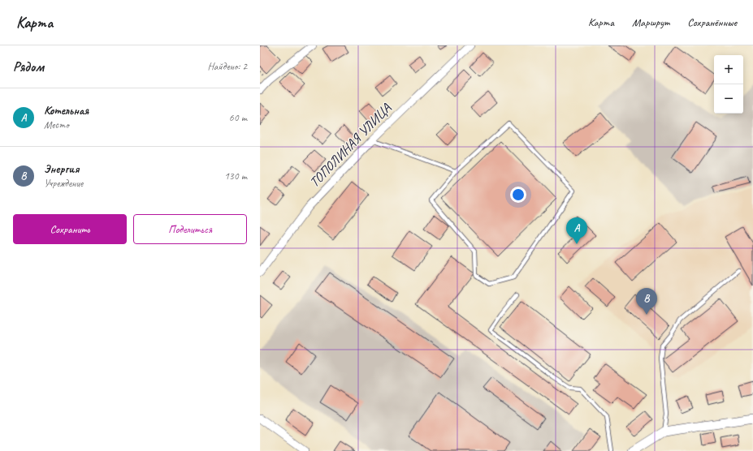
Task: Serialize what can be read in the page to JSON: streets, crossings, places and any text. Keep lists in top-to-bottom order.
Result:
{
  "streets": {
    "street": ["ТОПОЛИНАЯ УЛИЦА"]
  },
  "page": {
    "header": "Карта",
    "nav": ["Карта", "Маршрут", "Сохранённые"],
    "heading": ["Рядом", "Найдено: 2"],
    "map_buttons": ["+", "−"],
    "list": [
      {
        "mark": "A",
        "name": "Котельная",
        "note": "Место",
        "value": "60 m"
      },
      {
        "mark": "B",
        "name": "Энергия",
        "note": "Учреждение",
        "value": "130 m"
      }
    ],
    "buttons": ["Сохранить", "Поделиться"],
    "pins": ["A", "B"]
  }
}
